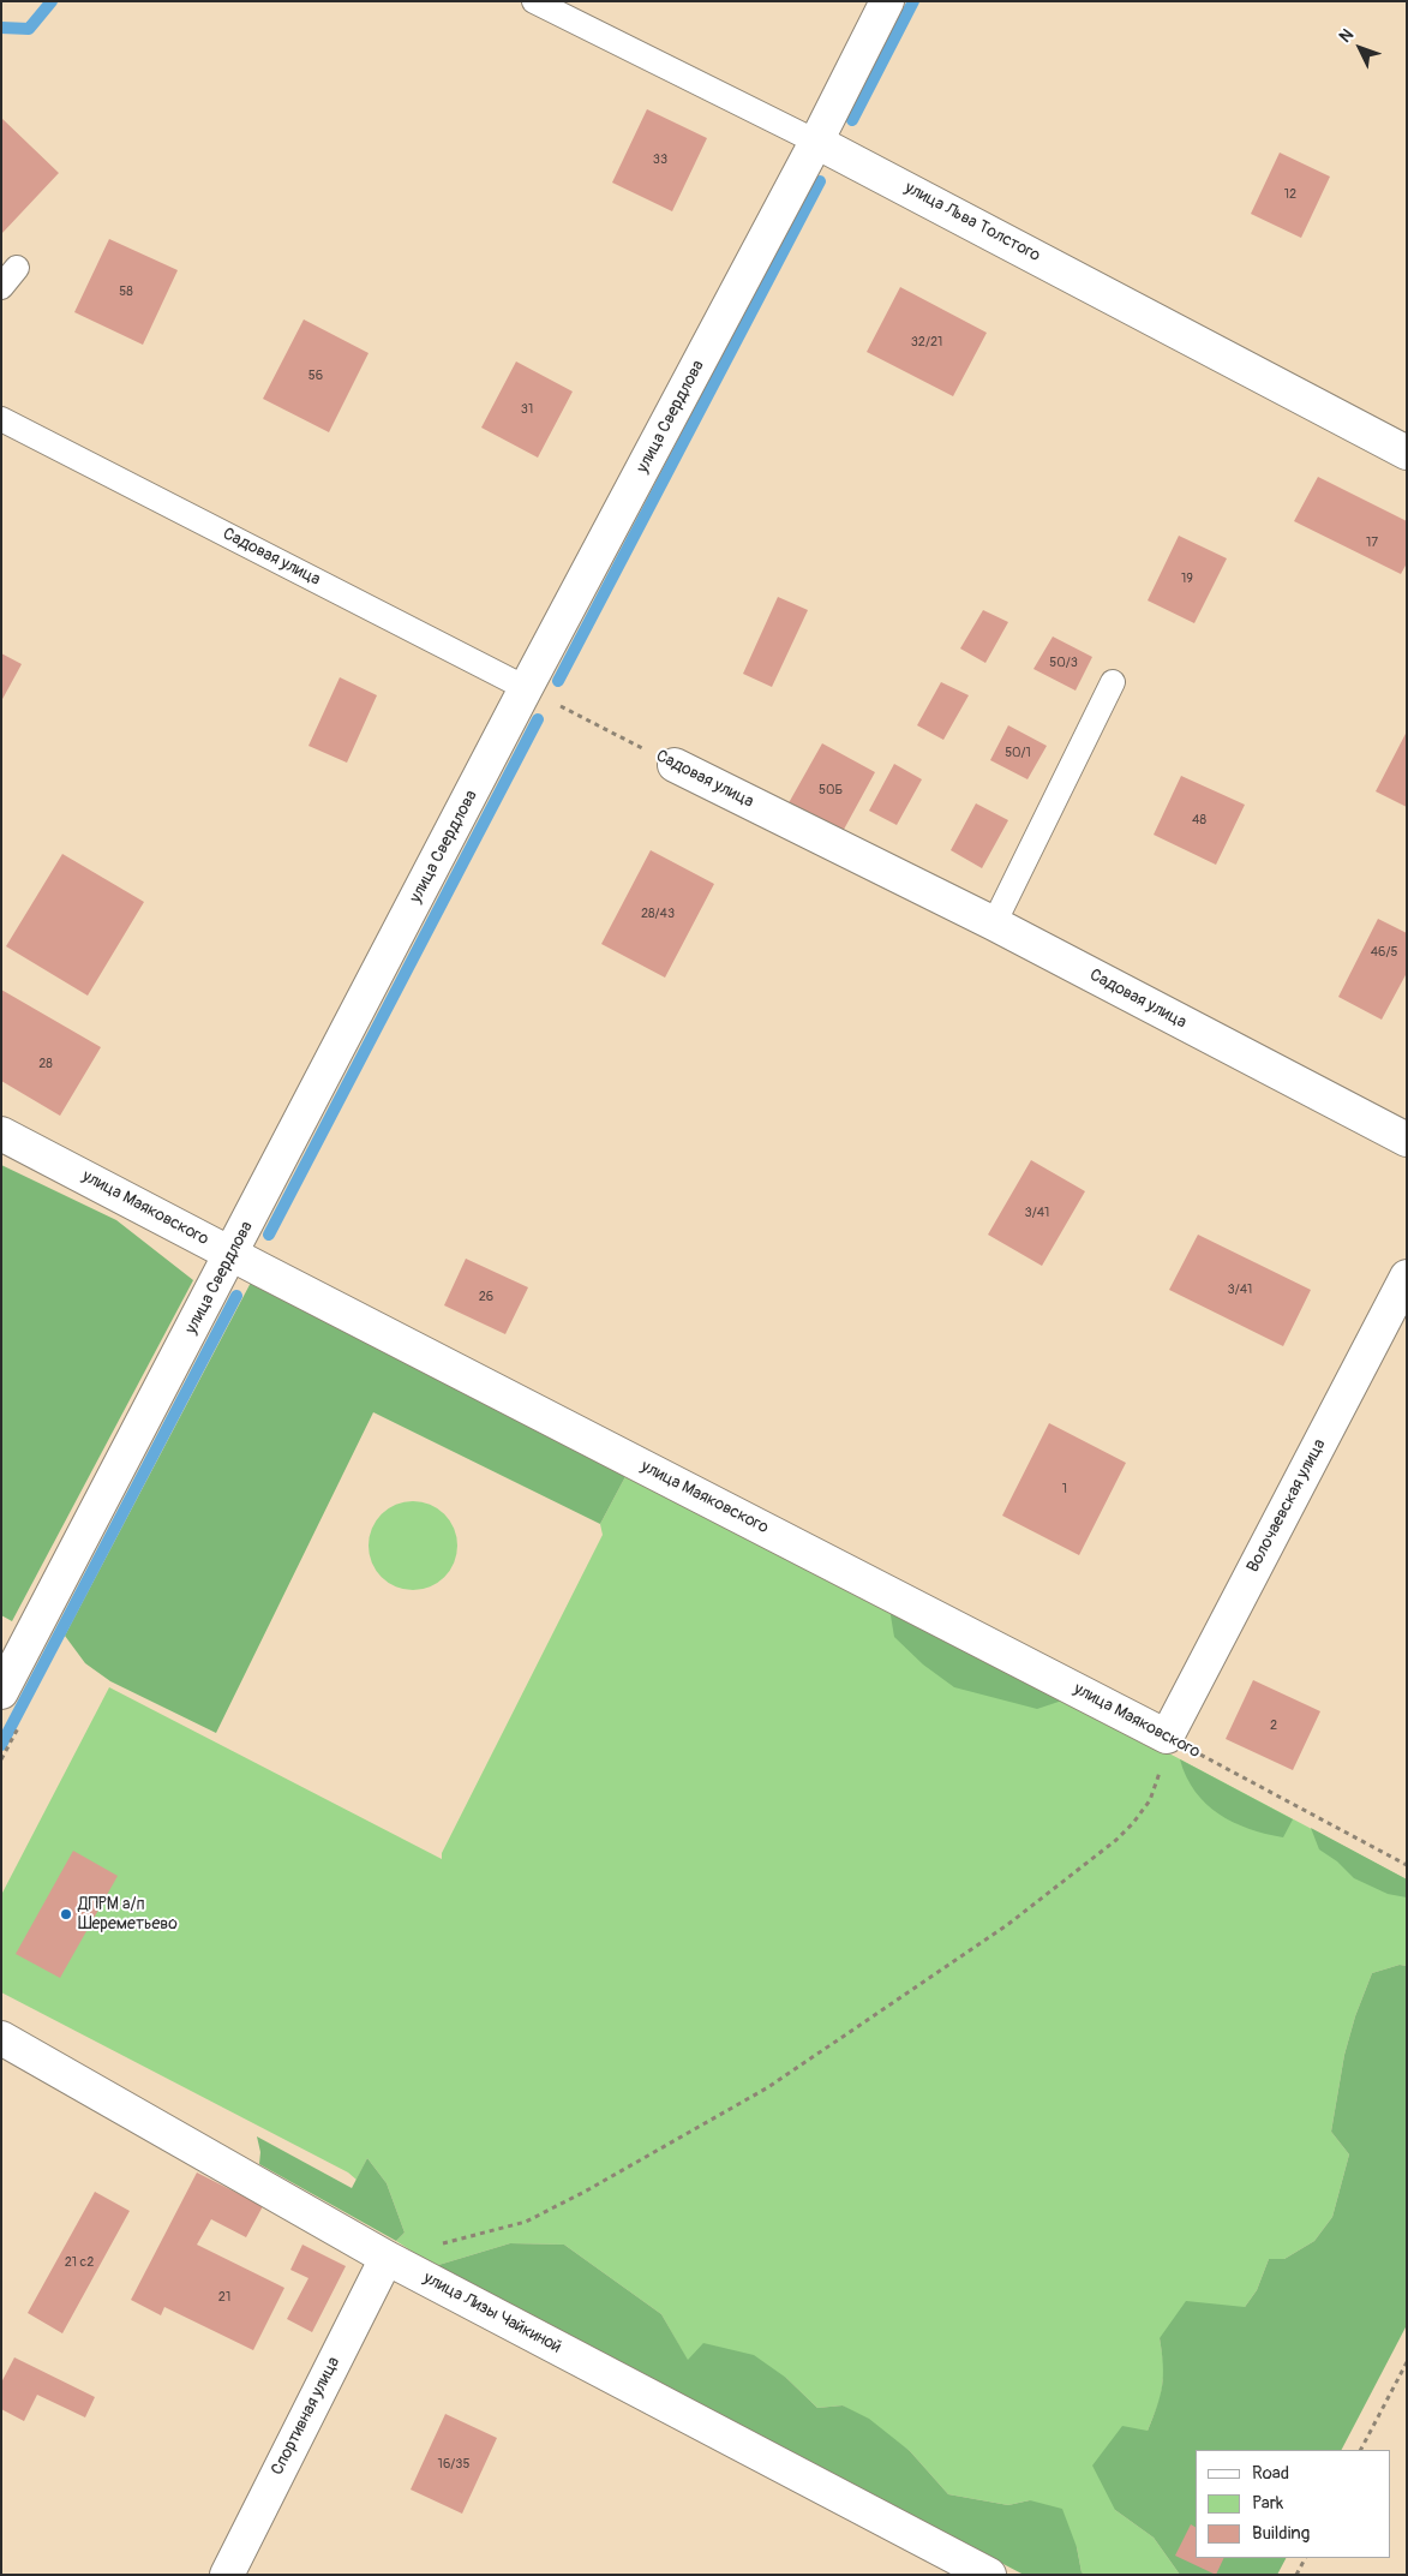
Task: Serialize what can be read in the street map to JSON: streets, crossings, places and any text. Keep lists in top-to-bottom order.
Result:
{
  "streets": {
    "street": [
      "улица Льва Толстого",
      "улица Свердлова",
      "Садовая улица",
      "улица Маяковского",
      "Волочаевская улица",
      "улица Лизы Чайкиной",
      "Спортивная улица"
    ]
  },
  "crossings": [
    ["улица Льва Толстого", "улица Свердлова"],
    ["улица Свердлова", "Садовая улица"],
    ["улица Свердлова", "улица Маяковского"],
    ["улица Маяковского", "Волочаевская улица"],
    ["улица Лизы Чайкиной", "Спортивная улица"]
  ],
  "places": ["ДПРМ а/п Шереметьево"],
  "house_numbers": [
    "33",
    "12",
    "58",
    "32/21",
    "56",
    "31",
    "17",
    "19",
    "50/3",
    "50/1",
    "50Б",
    "48",
    "28/43",
    "46/5",
    "28",
    "3/41",
    "3/41",
    "26",
    "1",
    "2",
    "21 с2",
    "21",
    "16/35"
  ],
  "legend": ["Road", "Park", "Building"],
  "north": "top left"
}
